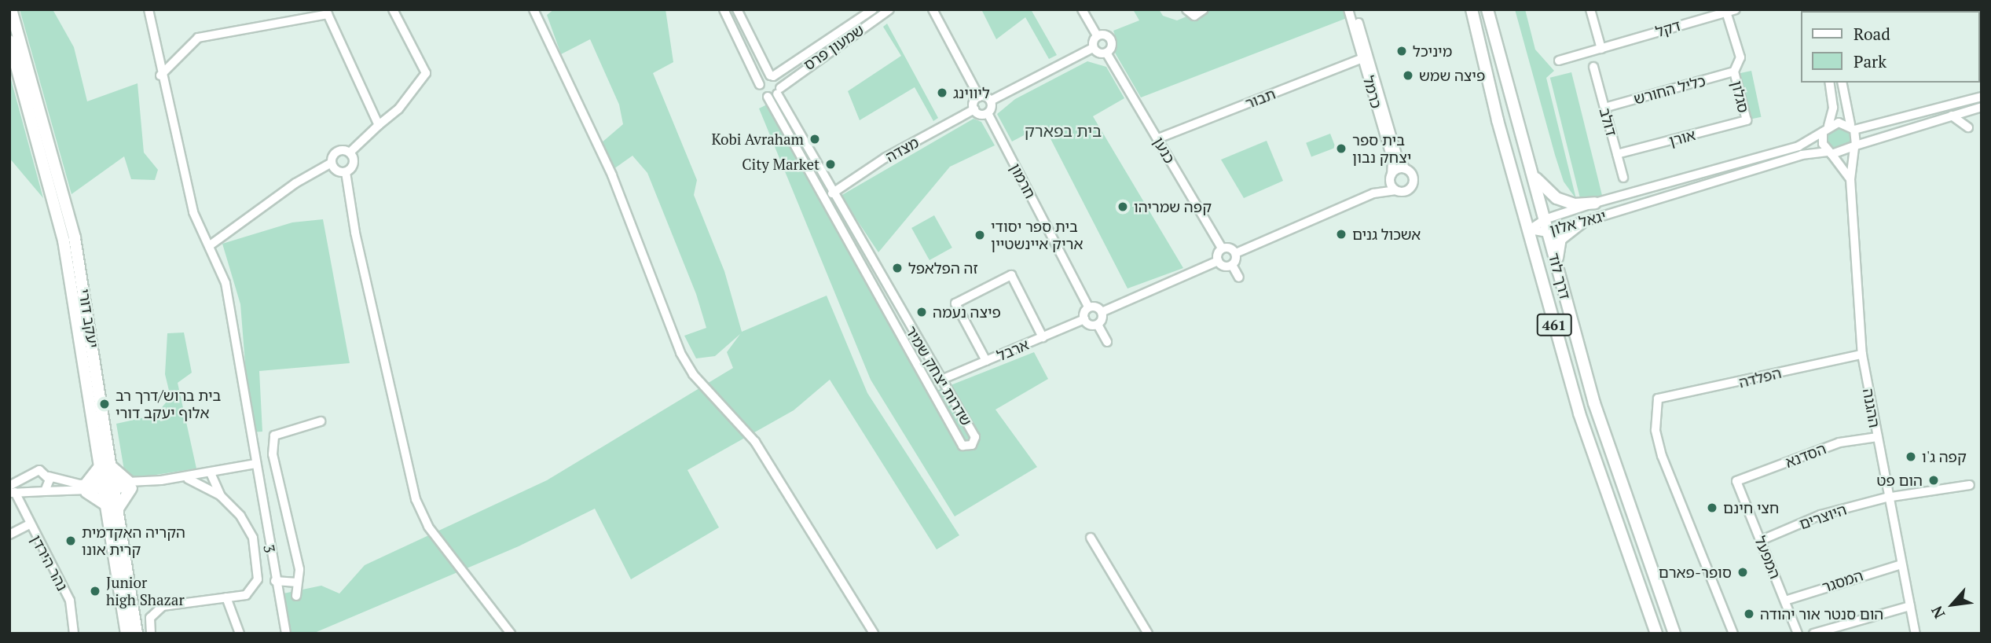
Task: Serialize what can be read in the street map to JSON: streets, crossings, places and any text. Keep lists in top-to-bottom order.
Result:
{
  "streets": {
    "main road": ["דרך לוד", "יעקב דורי", "461"],
    "street": [
      "דקל",
      "שמעון פרס",
      "כליל החורש",
      "כרמל",
      "סגלון",
      "תבור",
      "דולב",
      "אורן",
      "מצדה",
      "כנען",
      "חרמון",
      "יגאל אלון",
      "ארבל",
      "שדרות יצחק שמיר",
      "הפלדה",
      "ההגנה",
      "הסדנא",
      "היוצרים",
      "3",
      "המפעל",
      "נהר הירדן",
      "המסגר"
    ]
  },
  "crossings": [
    ["דקל", "סגלון"],
    ["שמעון פרס", "שדרות יצחק שמיר"],
    ["כליל החורש", "סגלון"],
    ["כליל החורש", "דולב"],
    ["כרמל", "תבור"],
    ["סגלון", "אורן"],
    ["תבור", "כנען"],
    ["דולב", "אורן"],
    ["מצדה", "שדרות יצחק שמיר"],
    ["יגאל אלון", "דרך לוד"],
    ["יגאל אלון", "ההגנה"],
    ["ארבל", "שדרות יצחק שמיר"],
    ["הפלדה", "ההגנה"],
    ["ההגנה", "הסדנא"],
    ["ההגנה", "היוצרים"],
    ["ההגנה", "המסגר"],
    ["הסדנא", "המפעל"],
    ["היוצרים", "המפעל"],
    ["המפעל", "המסגר"]
  ],
  "districts": ["בית בפארק"],
  "places": [
    "מיניכל",
    "פיצה שמש",
    "ליווינג",
    "Kobi Avraham",
    "בית ספר יצחק נבון",
    "City Market",
    "קפה שמריהו",
    "אשכול גנים",
    "בית ספר יסודי אריק איינשטיין",
    "זה הפלאפל",
    "פיצה נעמה",
    "בית ברוש/דרך רב אלוף יעקב דורי",
    "קפה ג'ו",
    "הום פט",
    "חצי חינם",
    "הקריה האקדמית קרית אונו",
    "סופר-פארם",
    "Junior high Shazar",
    "הום סנטר אור יהודה"
  ],
  "legend": ["Road", "Park"],
  "north": "bottom left"
}
